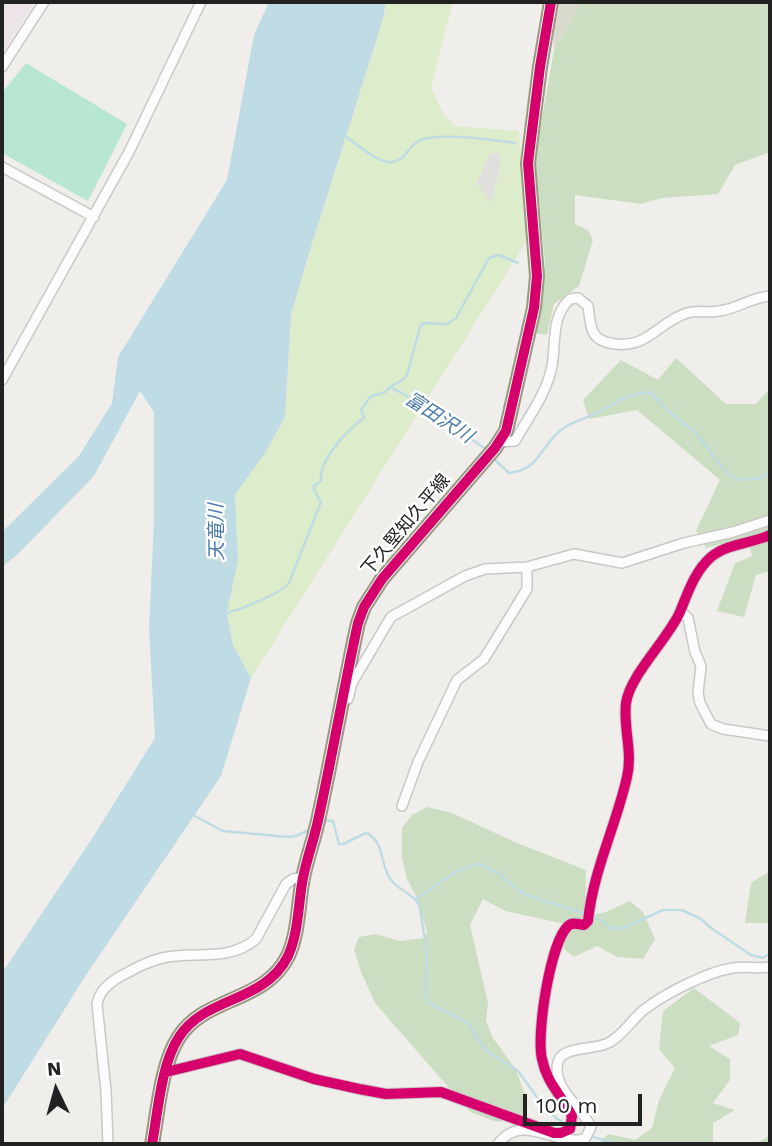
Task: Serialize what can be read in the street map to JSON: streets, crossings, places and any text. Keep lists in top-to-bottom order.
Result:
{
  "streets": {
    "main road": ["下久堅知久平線"]
  },
  "water": ["富田沢川", "天竜川"],
  "scale_bar": "100 m",
  "north": "top"
}
